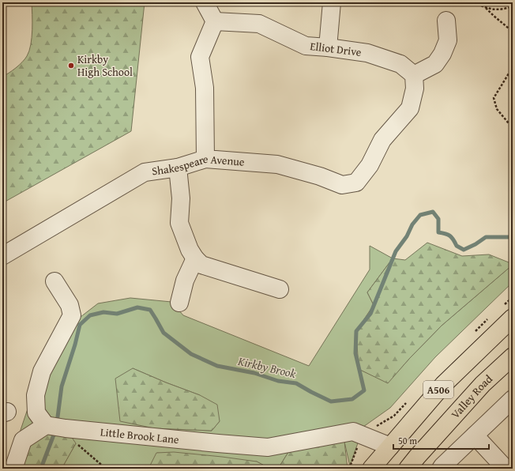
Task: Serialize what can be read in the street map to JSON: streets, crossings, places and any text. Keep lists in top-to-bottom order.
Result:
{
  "streets": {
    "main road": ["A506", "Valley Road"],
    "street": ["Elliot Drive", "Shakespeare Avenue", "Little Brook Lane"]
  },
  "crossings": [
    ["Elliot Drive", "Shakespeare Avenue"],
    ["A506", "Little Brook Lane"]
  ],
  "water": ["Kirkby Brook"],
  "places": ["Kirkby High School"],
  "scale_bar": "50 m"
}
